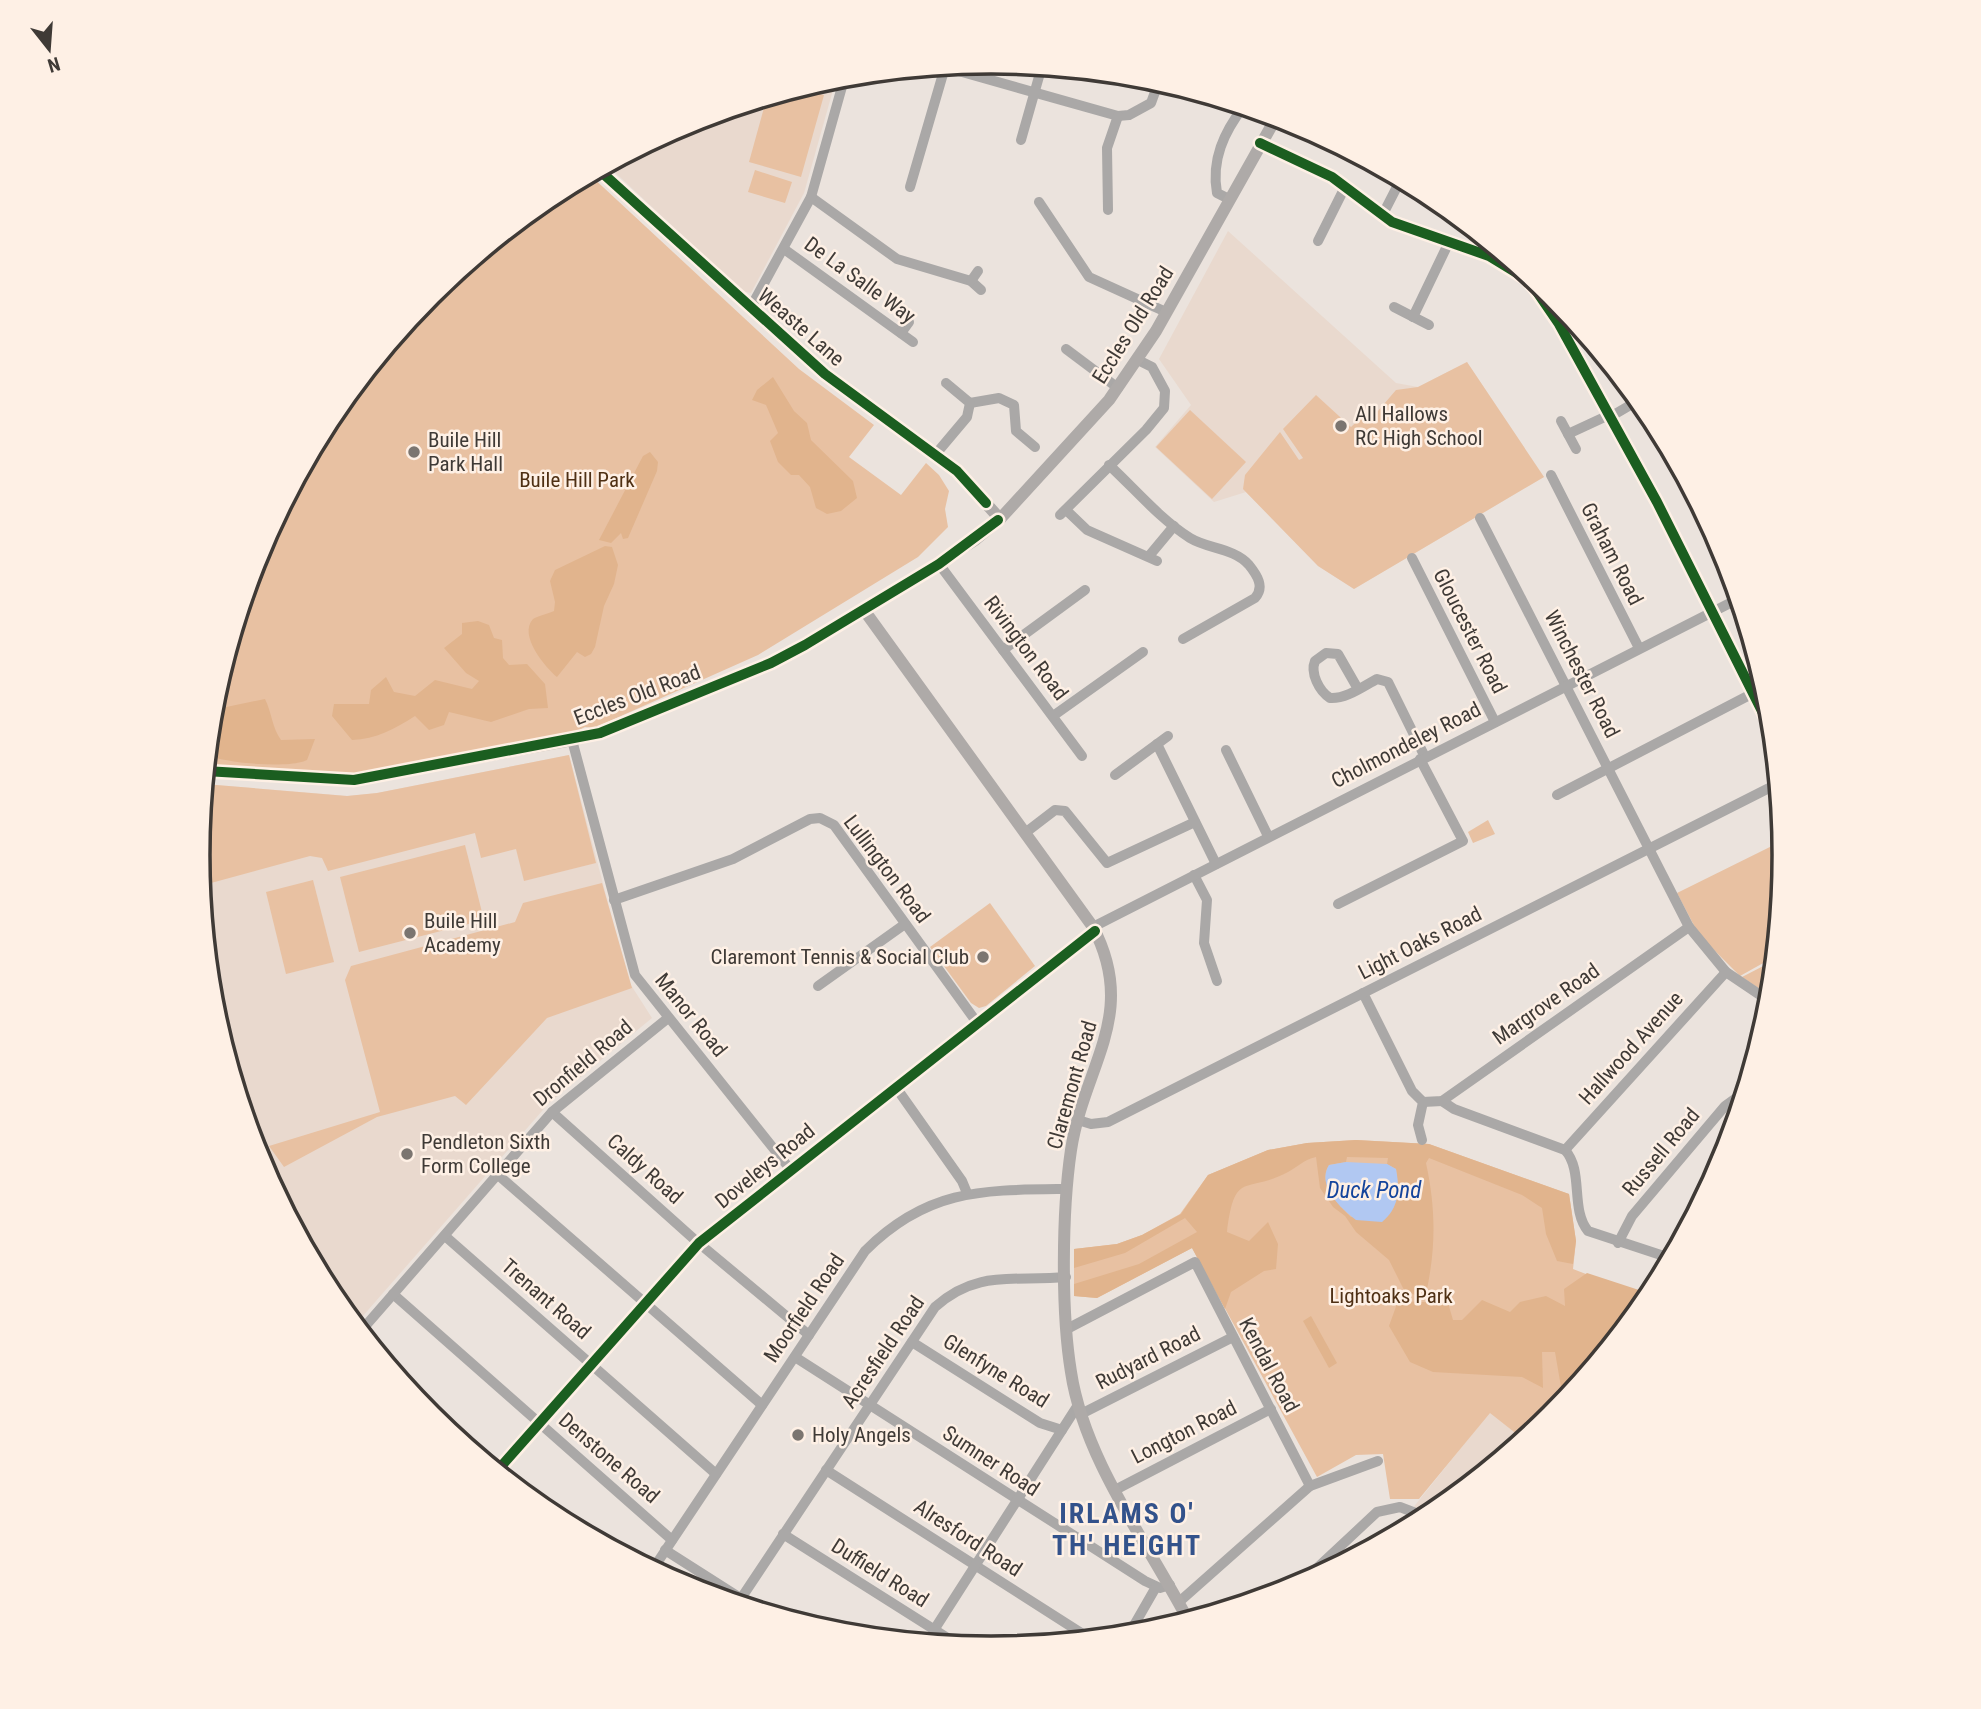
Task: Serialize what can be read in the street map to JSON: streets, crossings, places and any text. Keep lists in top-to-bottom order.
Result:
{
  "streets": {
    "main road": ["Eccles Old Road", "Weaste Lane", "Claremont Road"],
    "street": [
      "De La Salle Way",
      "Graham Road",
      "Gloucester Road",
      "Rivington Road",
      "Winchester Road",
      "Cholmondeley Road",
      "Lullington Road",
      "Light Oaks Road",
      "Margrove Road",
      "Manor Road",
      "Hallwood Avenue",
      "Dronfield Road",
      "Russell Road",
      "Doveleys Road",
      "Caldy Road",
      "Trenant Road",
      "Moorfield Road",
      "Acresfield Road",
      "Rudyard Road",
      "Kendal Road",
      "Glenfyne Road",
      "Longton Road",
      "Denstone Road",
      "Sumner Road",
      "Alresford Road",
      "Duffield Road"
    ]
  },
  "crossings": [
    ["Eccles Old Road", "Weaste Lane"],
    ["Eccles Old Road", "Rivington Road"],
    ["Eccles Old Road", "Manor Road"],
    ["Eccles Old Road", "Claremont Road"],
    ["Graham Road", "Cholmondeley Road"],
    ["Gloucester Road", "Cholmondeley Road"],
    ["Winchester Road", "Cholmondeley Road"],
    ["Winchester Road", "Light Oaks Road"],
    ["Winchester Road", "Margrove Road"],
    ["Winchester Road", "Hallwood Avenue"],
    ["Cholmondeley Road", "Claremont Road"],
    ["Cholmondeley Road", "Doveleys Road"],
    ["Lullington Road", "Manor Road"],
    ["Lullington Road", "Doveleys Road"],
    ["Light Oaks Road", "Claremont Road"],
    ["Manor Road", "Dronfield Road"],
    ["Manor Road", "Doveleys Road"],
    ["Dronfield Road", "Caldy Road"],
    ["Dronfield Road", "Trenant Road"],
    ["Dronfield Road", "Denstone Road"],
    ["Claremont Road", "Doveleys Road"],
    ["Claremont Road", "Moorfield Road"],
    ["Claremont Road", "Acresfield Road"],
    ["Claremont Road", "Rudyard Road"],
    ["Claremont Road", "Kendal Road"],
    ["Claremont Road", "Longton Road"],
    ["Doveleys Road", "Caldy Road"],
    ["Doveleys Road", "Trenant Road"],
    ["Doveleys Road", "Denstone Road"],
    ["Caldy Road", "Moorfield Road"],
    ["Trenant Road", "Moorfield Road"],
    ["Moorfield Road", "Denstone Road"],
    ["Moorfield Road", "Sumner Road"],
    ["Acresfield Road", "Glenfyne Road"],
    ["Acresfield Road", "Sumner Road"],
    ["Acresfield Road", "Alresford Road"],
    ["Acresfield Road", "Duffield Road"],
    ["Rudyard Road", "Kendal Road"],
    ["Kendal Road", "Longton Road"]
  ],
  "districts": ["IRLAMS O' TH' HEIGHT"],
  "water": ["Duck Pond"],
  "parks": ["Buile Hill Park", "Lightoaks Park"],
  "places": [
    "All Hallows RC High School",
    "Buile Hill Park Hall",
    "Buile Hill Academy",
    "Claremont Tennis & Social Club",
    "Pendleton Sixth Form College",
    "Holy Angels"
  ],
  "north": "bottom"
}
